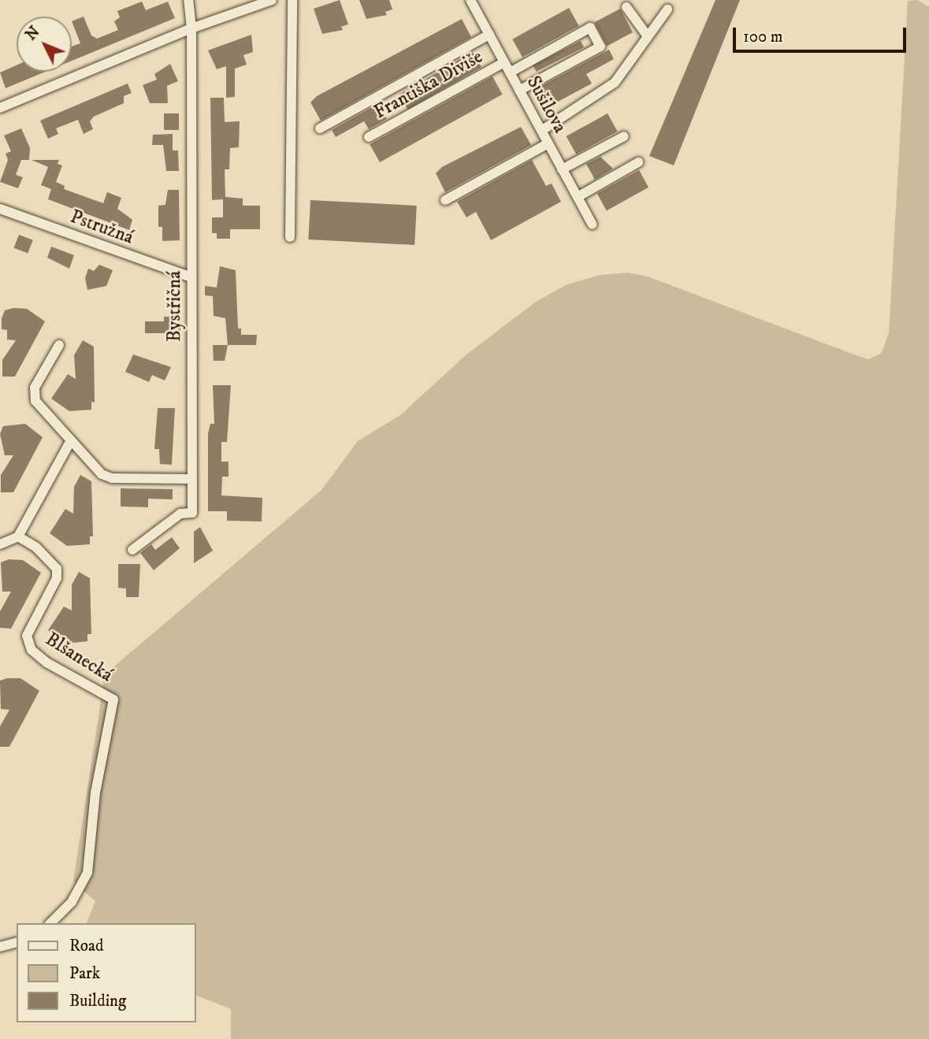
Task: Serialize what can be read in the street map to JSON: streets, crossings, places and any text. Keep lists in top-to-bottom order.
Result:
{
  "streets": {
    "street": [
      "Františka Diviše",
      "Sušilova",
      "Pstružná",
      "Bystřičná",
      "Blšanecká"
    ]
  },
  "crossings": [
    ["Františka Diviše", "Sušilova"],
    ["Pstružná", "Bystřičná"]
  ],
  "legend": ["Road", "Park", "Building"],
  "scale_bar": "100 m",
  "north": "top left"
}
